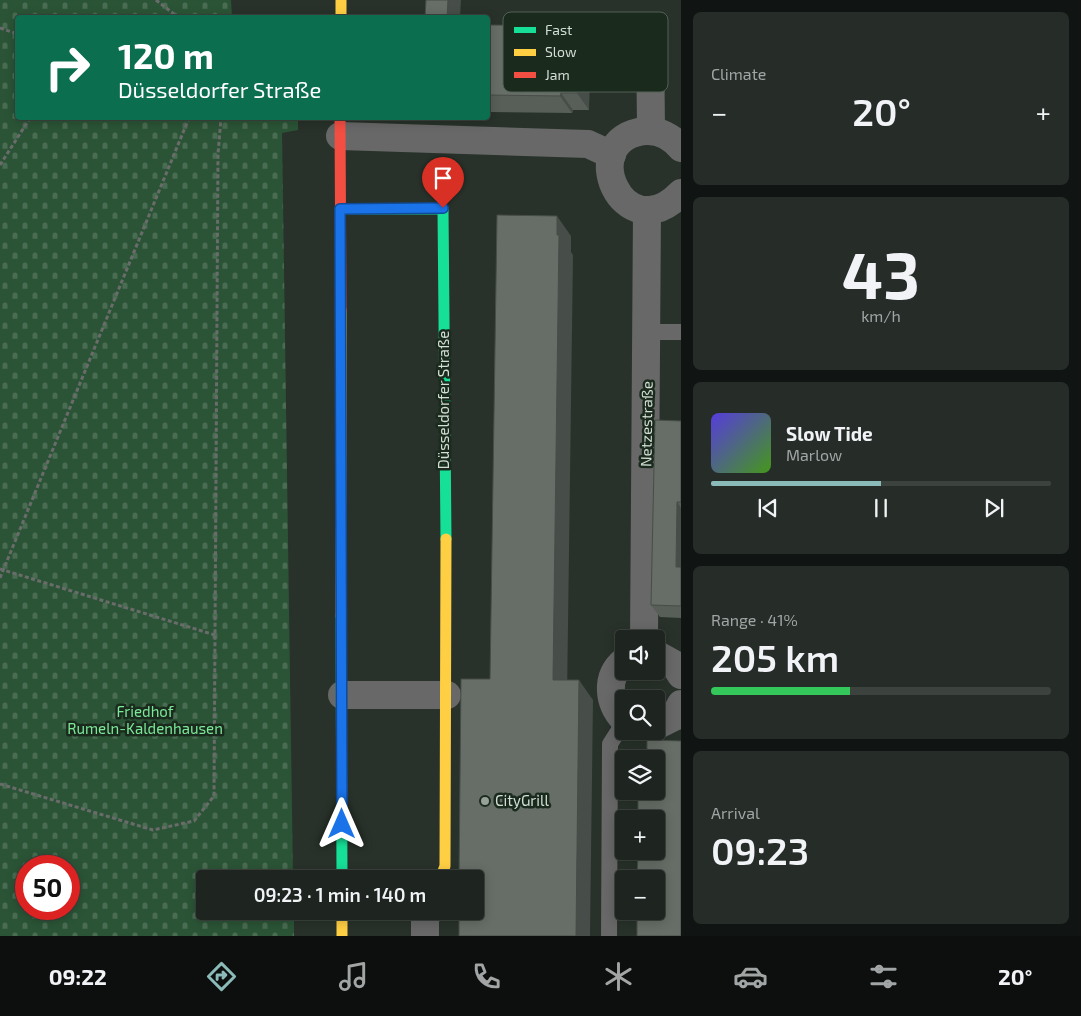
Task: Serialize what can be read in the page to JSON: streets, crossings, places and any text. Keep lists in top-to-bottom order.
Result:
{
  "streets": {
    "main road": ["Düsseldorfer Straße"],
    "street": ["Netzestraße"]
  },
  "parks": ["Friedhof Rumeln-Kaldenhausen"],
  "places": ["CityGrill"],
  "legend": ["Fast", "Slow", "Jam"],
  "page": {
    "tile": [
      "Climate",
      ["43", "km/h"],
      ["Range · 41%", "205 km"],
      ["Arrival", "09:23"]
    ],
    "turn": ["120 m", "Düsseldorfer Straße"],
    "heat": ["−", "20°", "+"],
    "song": ["Slow Tide", "Marlow"],
    "map_buttons": ["+", "−"],
    "limit": "50",
    "trip": "09:23 · 1 min · 140 m",
    "tabs": ["09:22", "20°"]
  }
}
